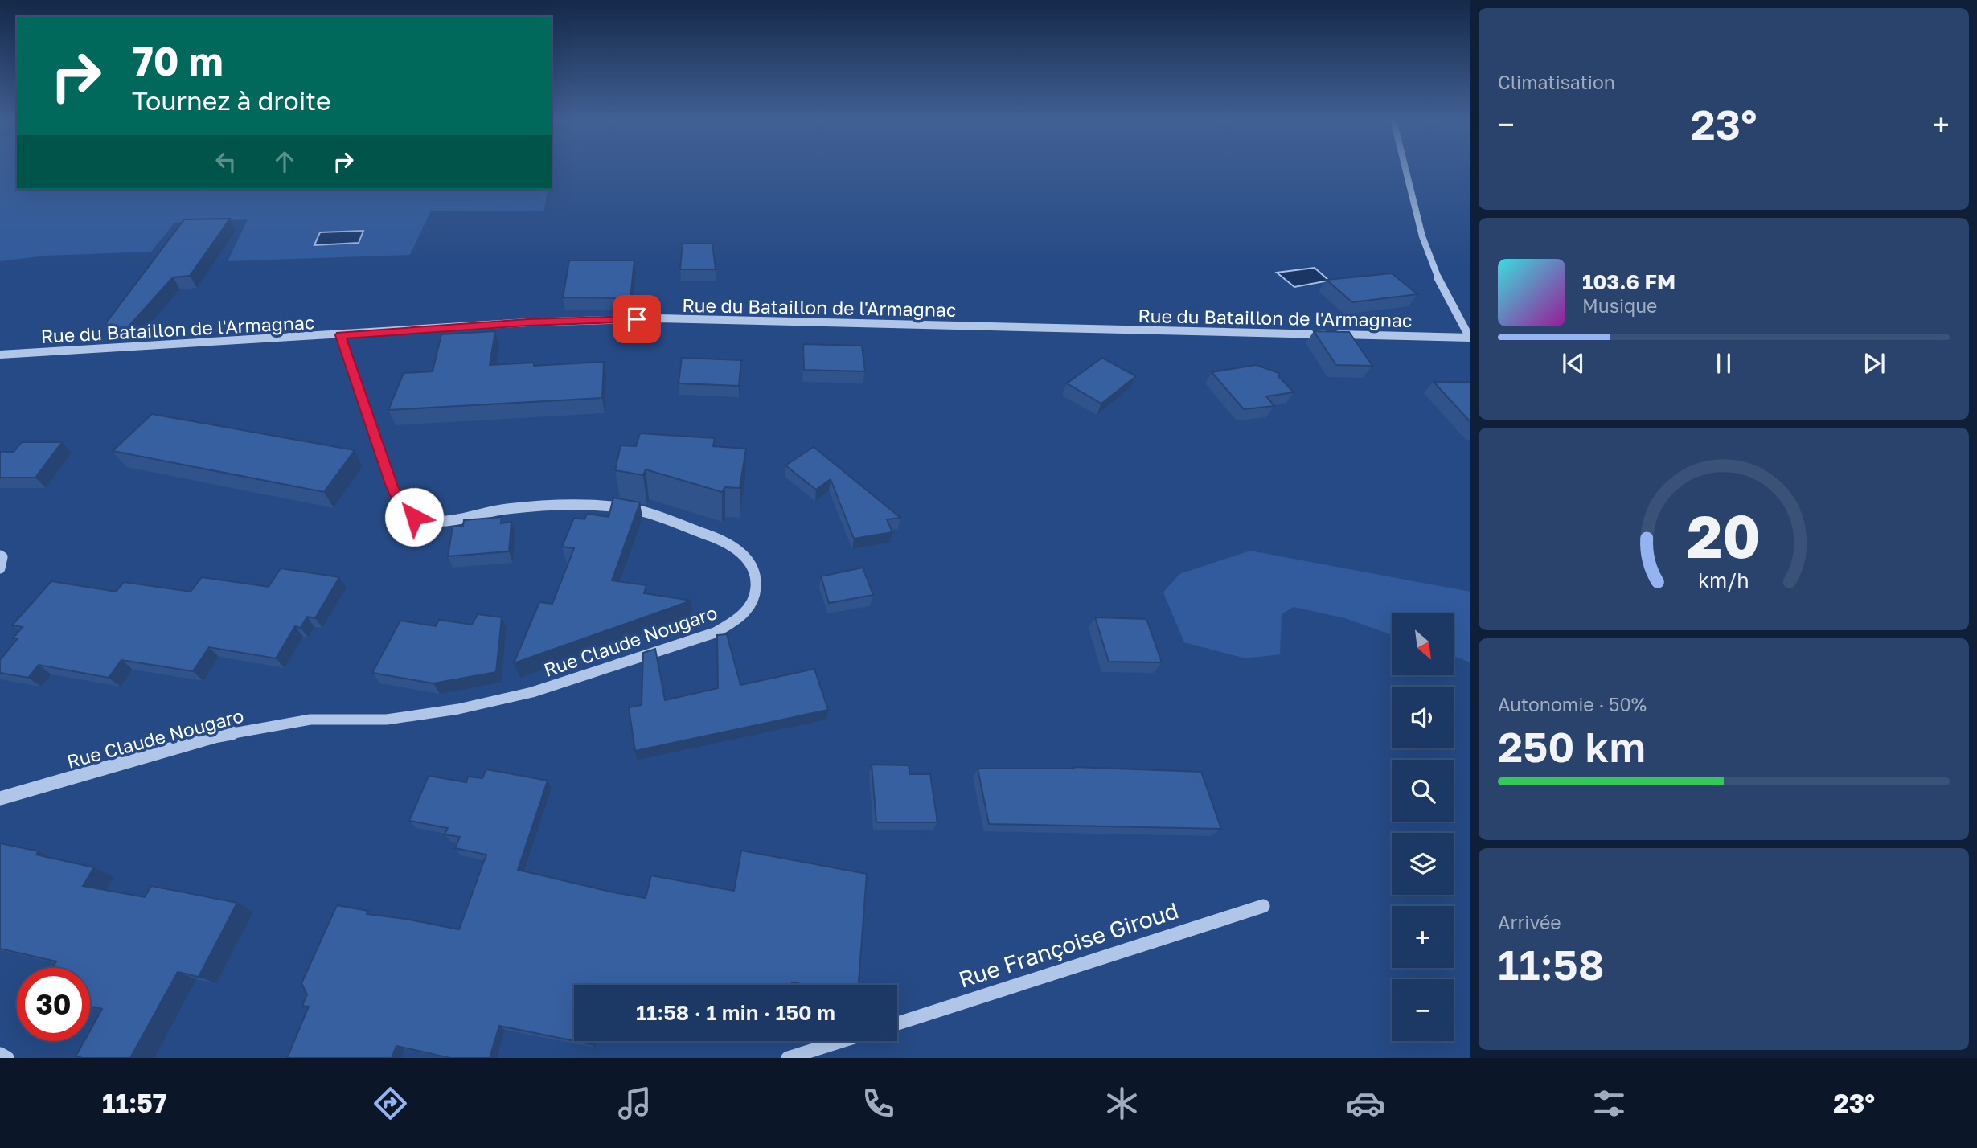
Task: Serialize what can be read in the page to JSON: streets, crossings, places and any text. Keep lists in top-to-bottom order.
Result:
{
  "streets": {
    "street": ["Rue du Bataillon de l'Armagnac", "Rue Claude Nougaro", "Rue Françoise Giroud"]
  },
  "crossings": [
    ["Rue du Bataillon de l'Armagnac", "Rue Claude Nougaro"]
  ],
  "north": "bottom right",
  "page": {
    "tile": [
      "Climatisation",
      ["Autonomie · 50%", "250 km"],
      ["Arrivée", "11:58"]
    ],
    "turn": ["70 m", "Tournez à droite"],
    "heat": ["−", "23°", "+"],
    "song": ["103.6 FM", "Musique"],
    "map_buttons": ["+", "−"],
    "limit": "30",
    "trip": "11:58 · 1 min · 150 m",
    "tabs": ["11:57", "23°"],
    "gauge": ["20", "km/h"]
  }
}
